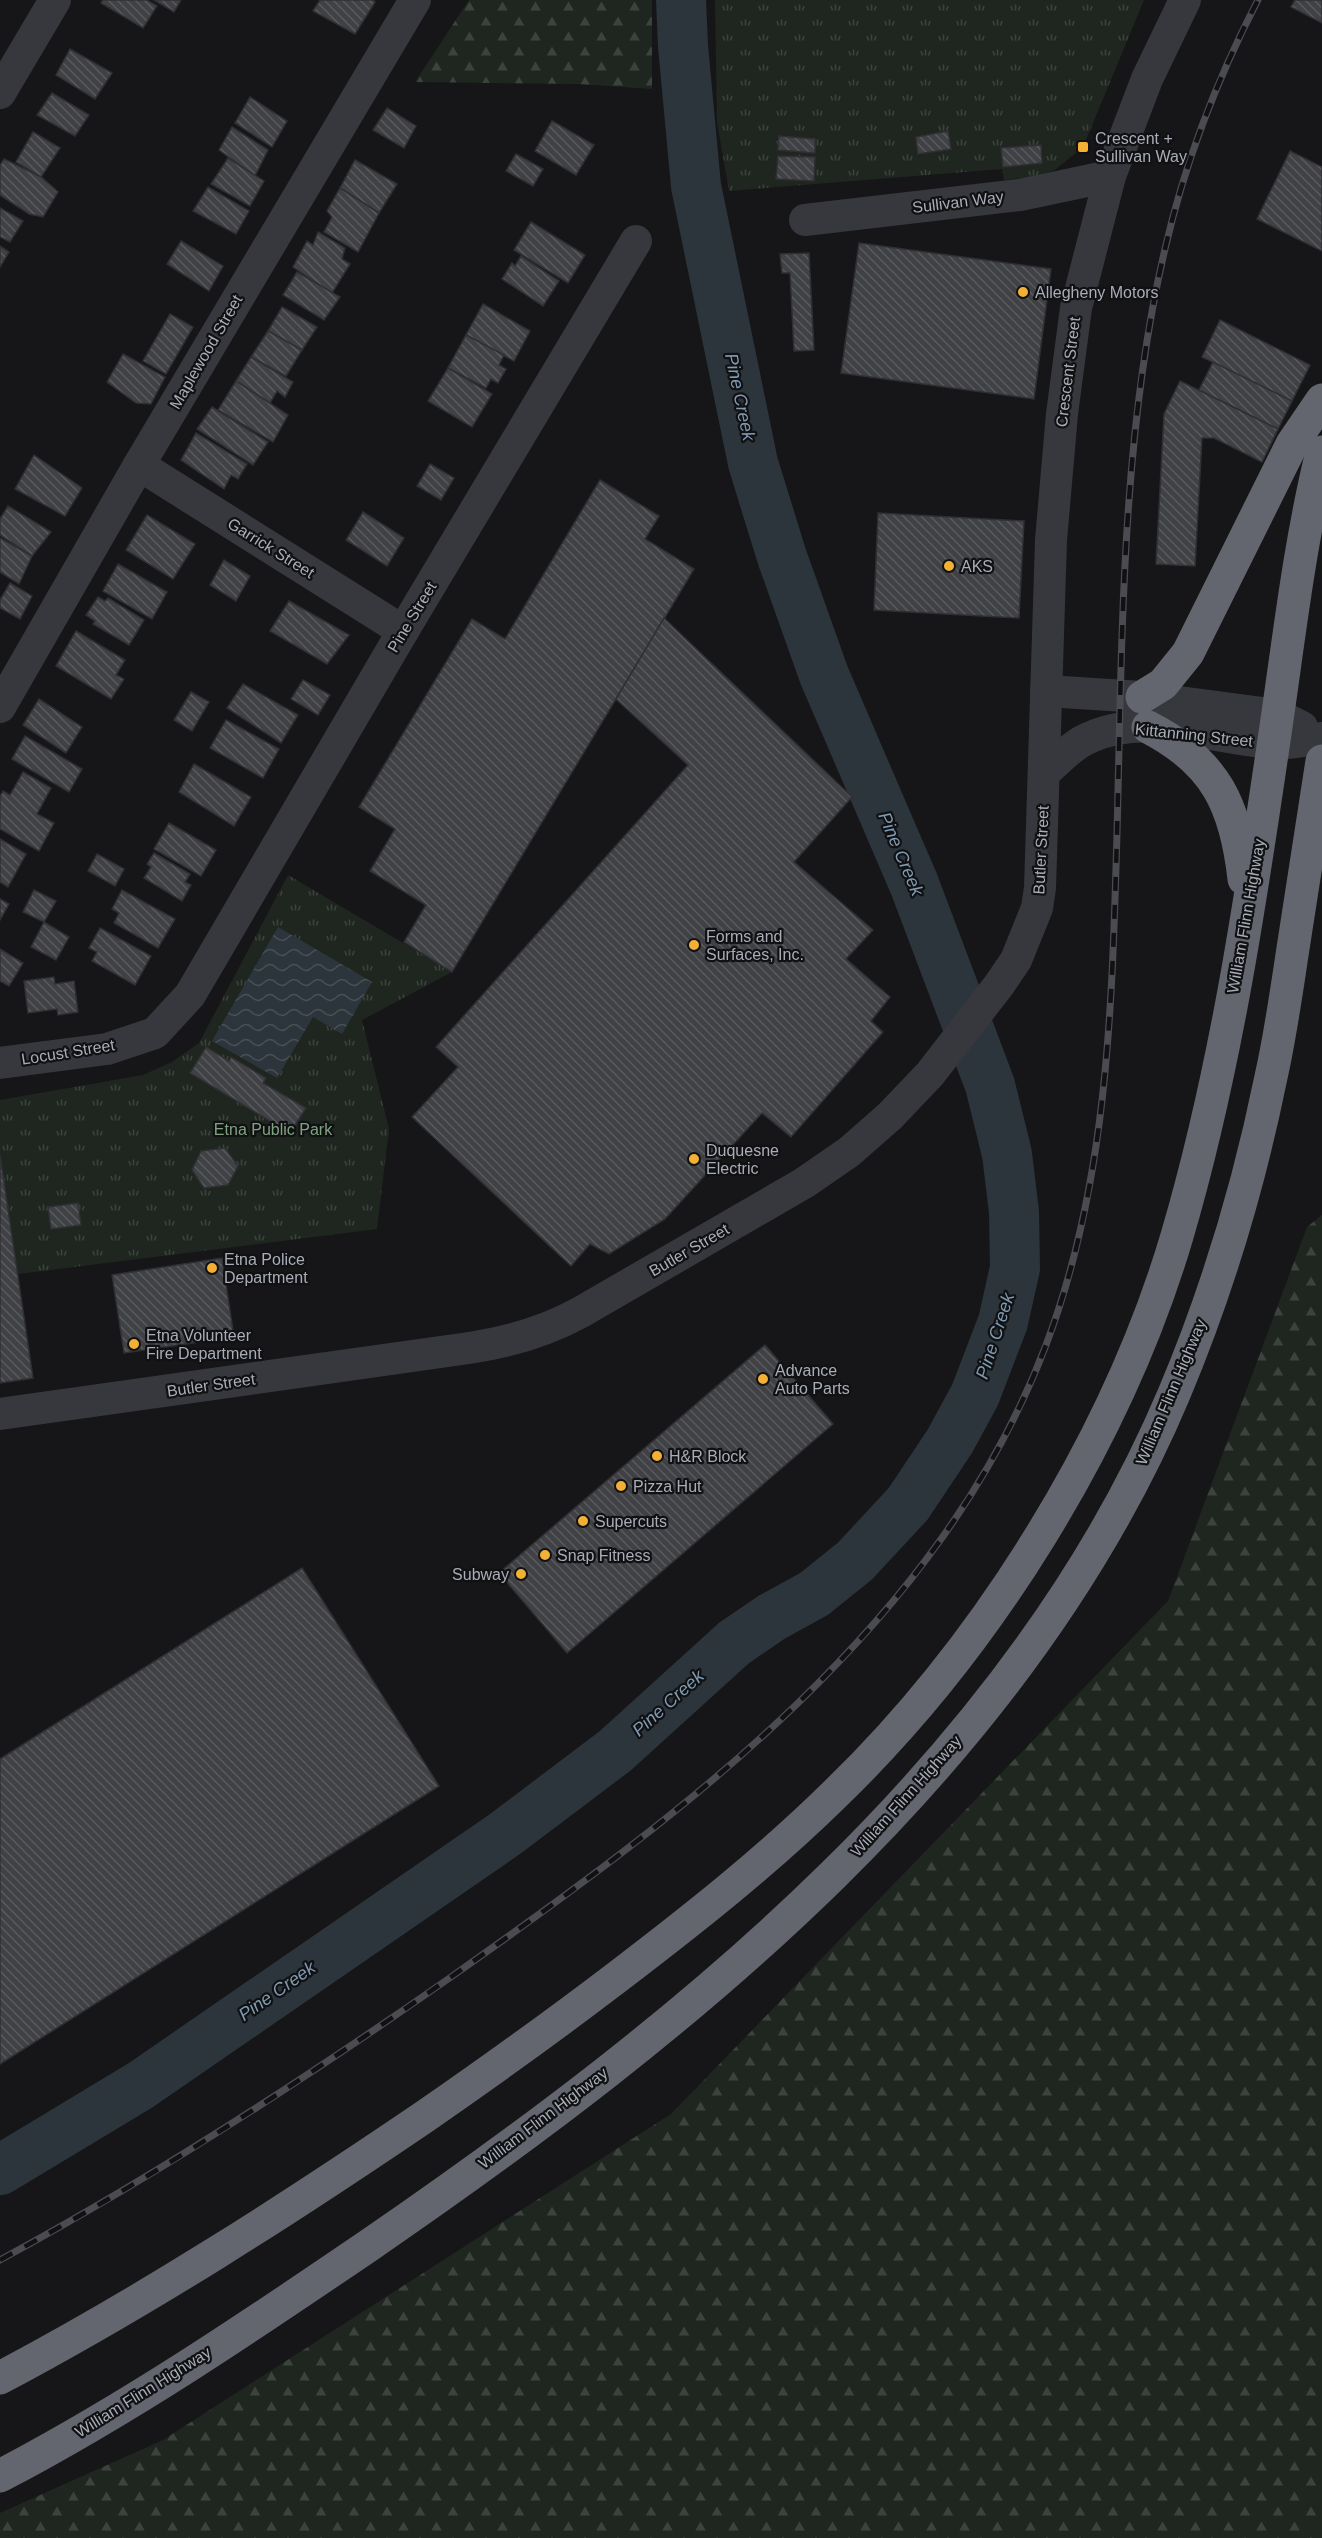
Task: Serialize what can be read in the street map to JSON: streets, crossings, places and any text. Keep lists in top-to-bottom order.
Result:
{
  "streets": {
    "highway": ["William Flinn Highway"],
    "street": [
      "Sullivan Way",
      "Maplewood Street",
      "Crescent Street",
      "Garrick Street",
      "Pine Street",
      "Kittanning Street",
      "Butler Street",
      "Locust Street"
    ]
  },
  "crossings": [
    ["Sullivan Way", "Crescent Street"],
    ["Maplewood Street", "Garrick Street"],
    ["Crescent Street", "Kittanning Street"],
    ["Crescent Street", "Butler Street"],
    ["Garrick Street", "Pine Street"],
    ["Pine Street", "Locust Street"],
    ["Kittanning Street", "Butler Street"],
    ["Kittanning Street", "William Flinn Highway"]
  ],
  "water": ["Pine Creek"],
  "parks": ["Etna Public Park"],
  "places": {
    "transit": ["Crescent + Sullivan Way"],
    "other": [
      "Allegheny Motors",
      "AKS",
      "Forms and Surfaces, Inc.",
      "Duquesne Electric",
      "Etna Police Department",
      "Etna Volunteer Fire Department",
      "Advance Auto Parts",
      "H&R Block",
      "Pizza Hut",
      "Supercuts",
      "Snap Fitness",
      "Subway"
    ]
  }
}
